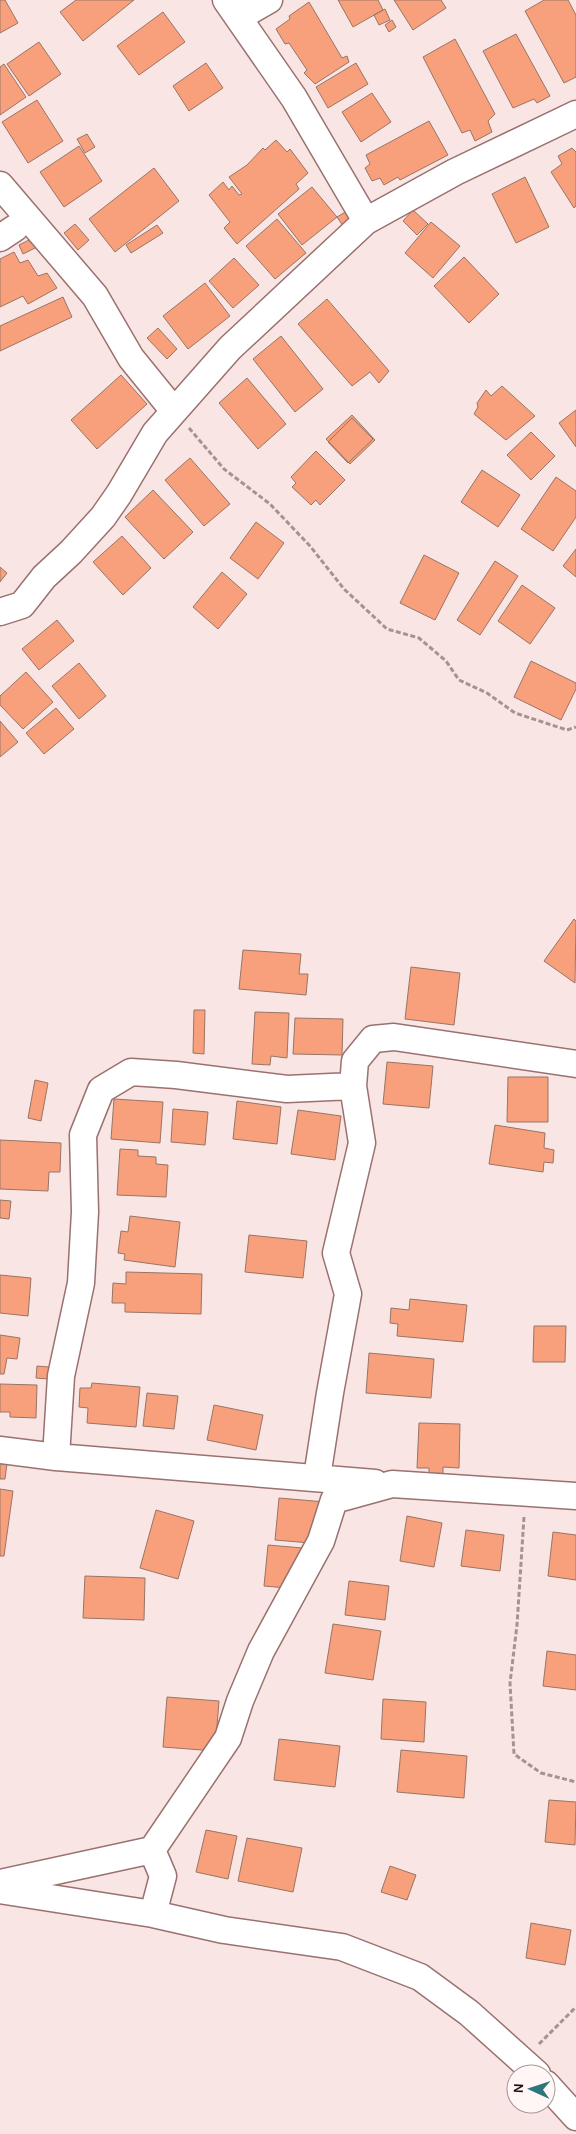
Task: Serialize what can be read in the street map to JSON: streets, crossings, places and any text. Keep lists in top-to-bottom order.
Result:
{
  "north": "left"
}
